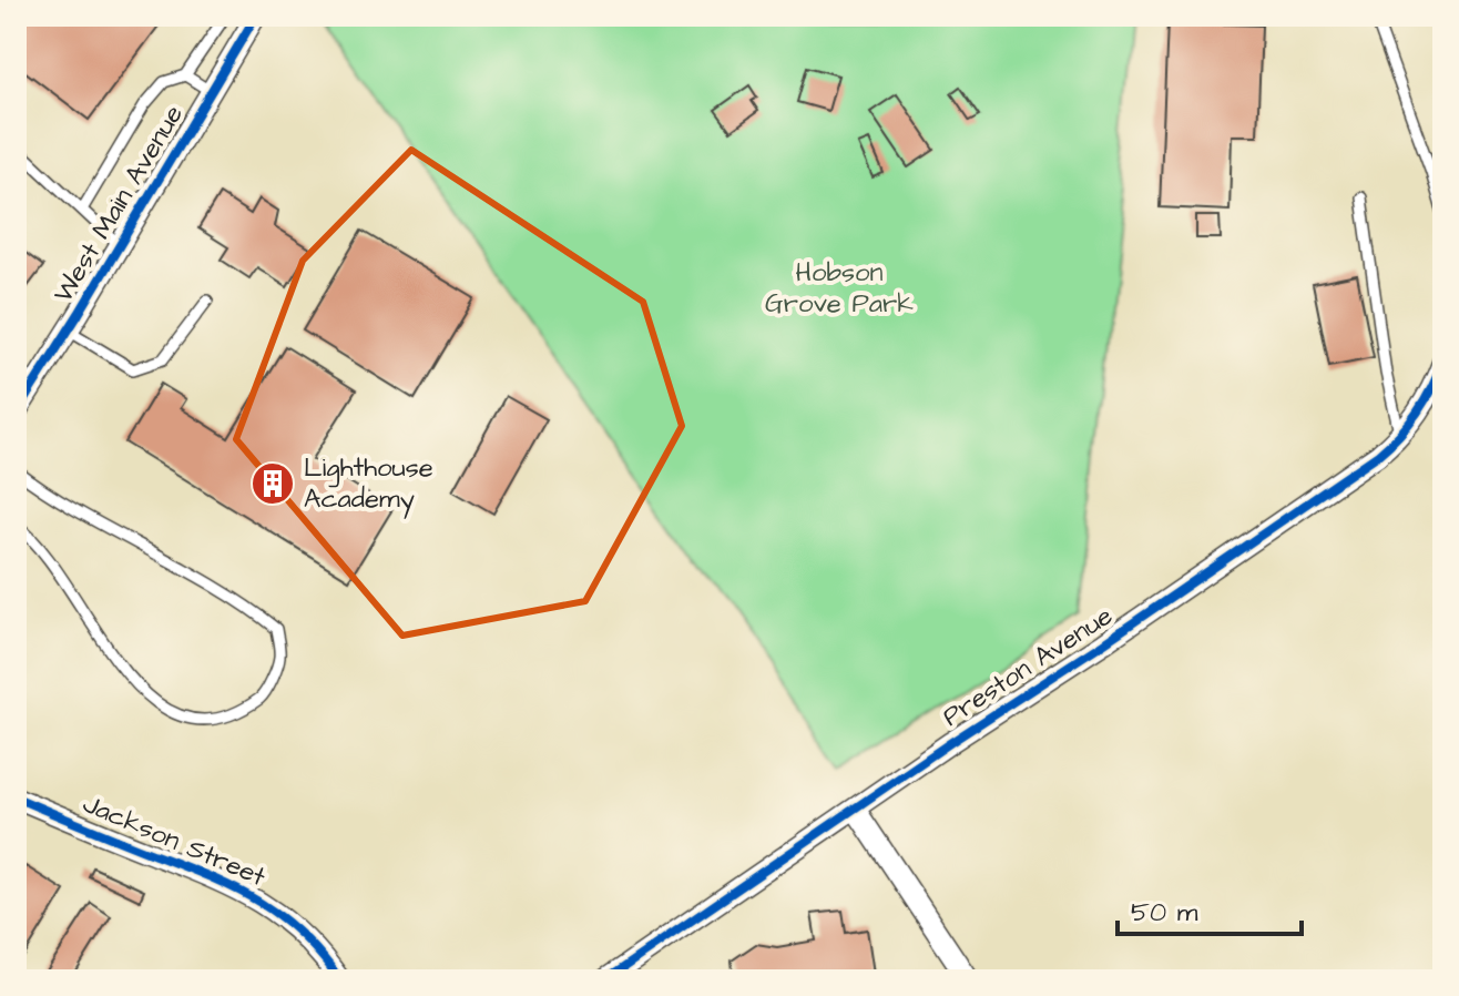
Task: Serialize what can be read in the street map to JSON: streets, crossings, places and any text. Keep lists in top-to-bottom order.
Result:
{
  "streets": {
    "street": ["West Main Avenue", "Preston Avenue", "Jackson Street"]
  },
  "parks": ["Hobson Grove Park"],
  "places": {
    "building": ["Lighthouse Academy"]
  },
  "scale_bar": "50 m"
}
